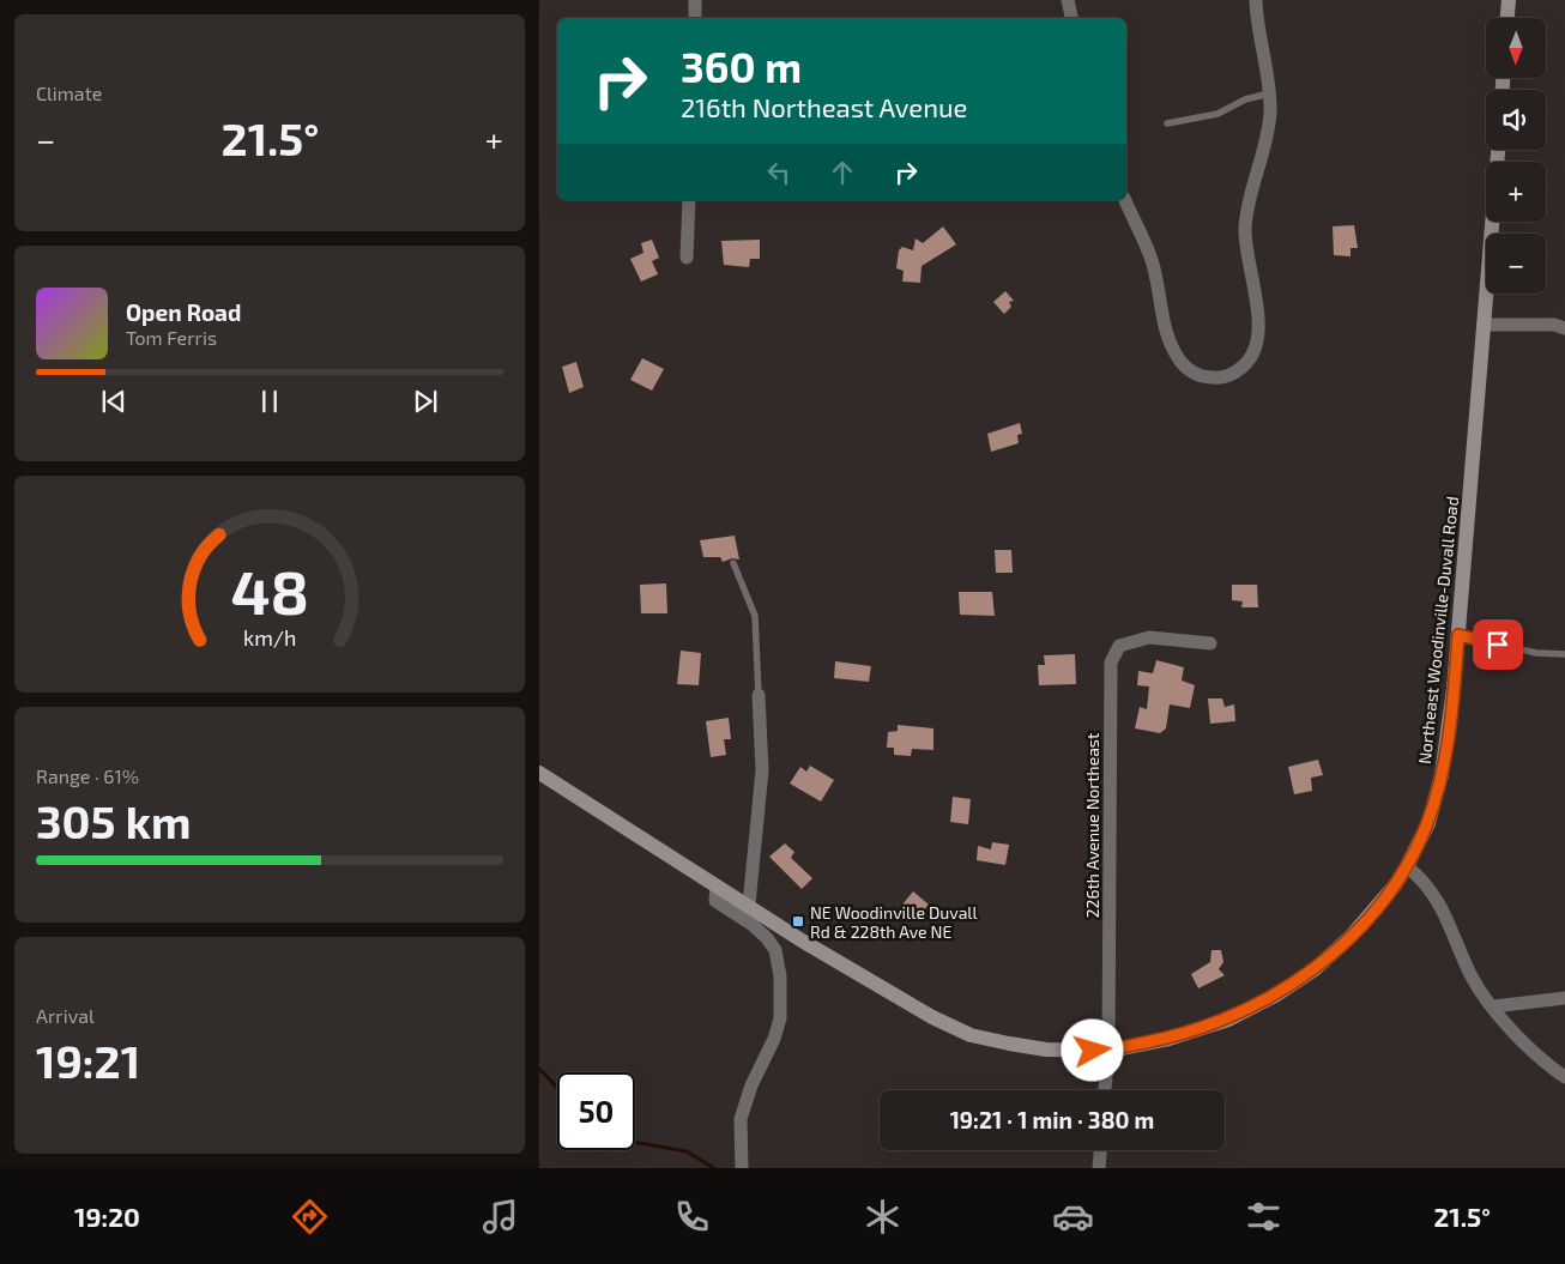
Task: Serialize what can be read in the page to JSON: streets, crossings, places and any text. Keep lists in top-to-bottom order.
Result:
{
  "streets": {
    "main road": ["Northeast Woodinville-Duvall Road"],
    "street": ["226th Avenue Northeast"]
  },
  "crossings": [
    ["Northeast Woodinville-Duvall Road", "226th Avenue Northeast"]
  ],
  "places": {
    "transit": ["NE Woodinville Duvall Rd & 228th Ave NE"]
  },
  "north": "bottom",
  "page": {
    "tile": [
      "Climate",
      ["Range · 61%", "305 km"],
      ["Arrival", "19:21"]
    ],
    "map_buttons": ["+", "−"],
    "turn": ["360 m", "216th Northeast Avenue"],
    "heat": ["−", "21.5°", "+"],
    "song": ["Open Road", "Tom Ferris"],
    "limit": "50",
    "trip": "19:21 · 1 min · 380 m",
    "tabs": ["19:20", "21.5°"],
    "gauge": ["48", "km/h"]
  }
}
